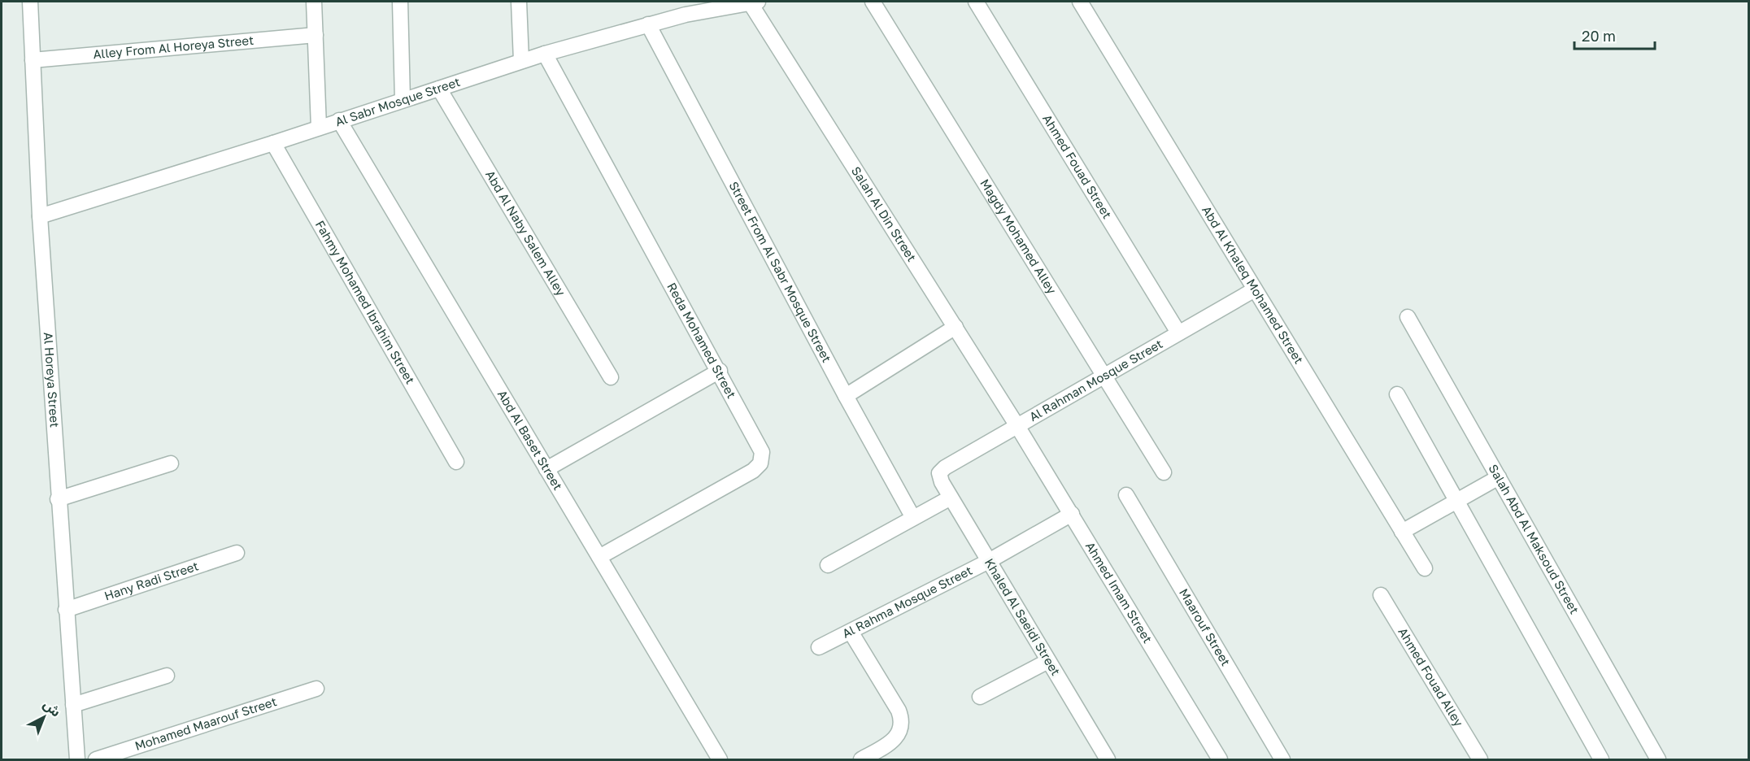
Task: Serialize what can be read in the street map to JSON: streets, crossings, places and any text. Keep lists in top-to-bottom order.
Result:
{
  "streets": {
    "street": [
      "Alley From Al Horeya Street",
      "Al Sabr Mosque Street",
      "Ahmed Fouad Street",
      "Salah Al Din Street",
      "Abd Al Naby Salem Alley",
      "Magdy Mohamed Alley",
      "Street From Al Sabr Mosque Street",
      "Abd Al Khaleq Mohamed Street",
      "Fahmy Mohamed Ibrahim Street",
      "Reda Mohamed Street",
      "Al Horeya Street",
      "Al Rahman Mosque Street",
      "Abd Al Baset Street",
      "Salah Abd Al Maksoud Street",
      "Hany Radi Street",
      "Ahmed Imam Street",
      "Al Rahma Mosque Street",
      "Khaled Al Saeidi Street",
      "Maarouf Street",
      "Ahmed Fouad Alley",
      "Mohamed Maarouf Street"
    ]
  },
  "crossings": [
    ["Alley From Al Horeya Street", "Al Horeya Street"],
    ["Al Sabr Mosque Street", "Salah Al Din Street"],
    ["Al Sabr Mosque Street", "Abd Al Naby Salem Alley"],
    ["Al Sabr Mosque Street", "Street From Al Sabr Mosque Street"],
    ["Al Sabr Mosque Street", "Fahmy Mohamed Ibrahim Street"],
    ["Al Sabr Mosque Street", "Reda Mohamed Street"],
    ["Al Sabr Mosque Street", "Al Horeya Street"],
    ["Al Sabr Mosque Street", "Abd Al Baset Street"],
    ["Ahmed Fouad Street", "Al Rahman Mosque Street"],
    ["Salah Al Din Street", "Al Rahman Mosque Street"],
    ["Salah Al Din Street", "Ahmed Imam Street"],
    ["Magdy Mohamed Alley", "Al Rahman Mosque Street"],
    ["Abd Al Khaleq Mohamed Street", "Al Rahman Mosque Street"],
    ["Reda Mohamed Street", "Abd Al Baset Street"],
    ["Al Horeya Street", "Hany Radi Street"],
    ["Al Rahman Mosque Street", "Ahmed Imam Street"],
    ["Al Rahman Mosque Street", "Khaled Al Saeidi Street"],
    ["Ahmed Imam Street", "Al Rahma Mosque Street"],
    ["Al Rahma Mosque Street", "Khaled Al Saeidi Street"]
  ],
  "scale_bar": "20 m",
  "north": "top right"
}
